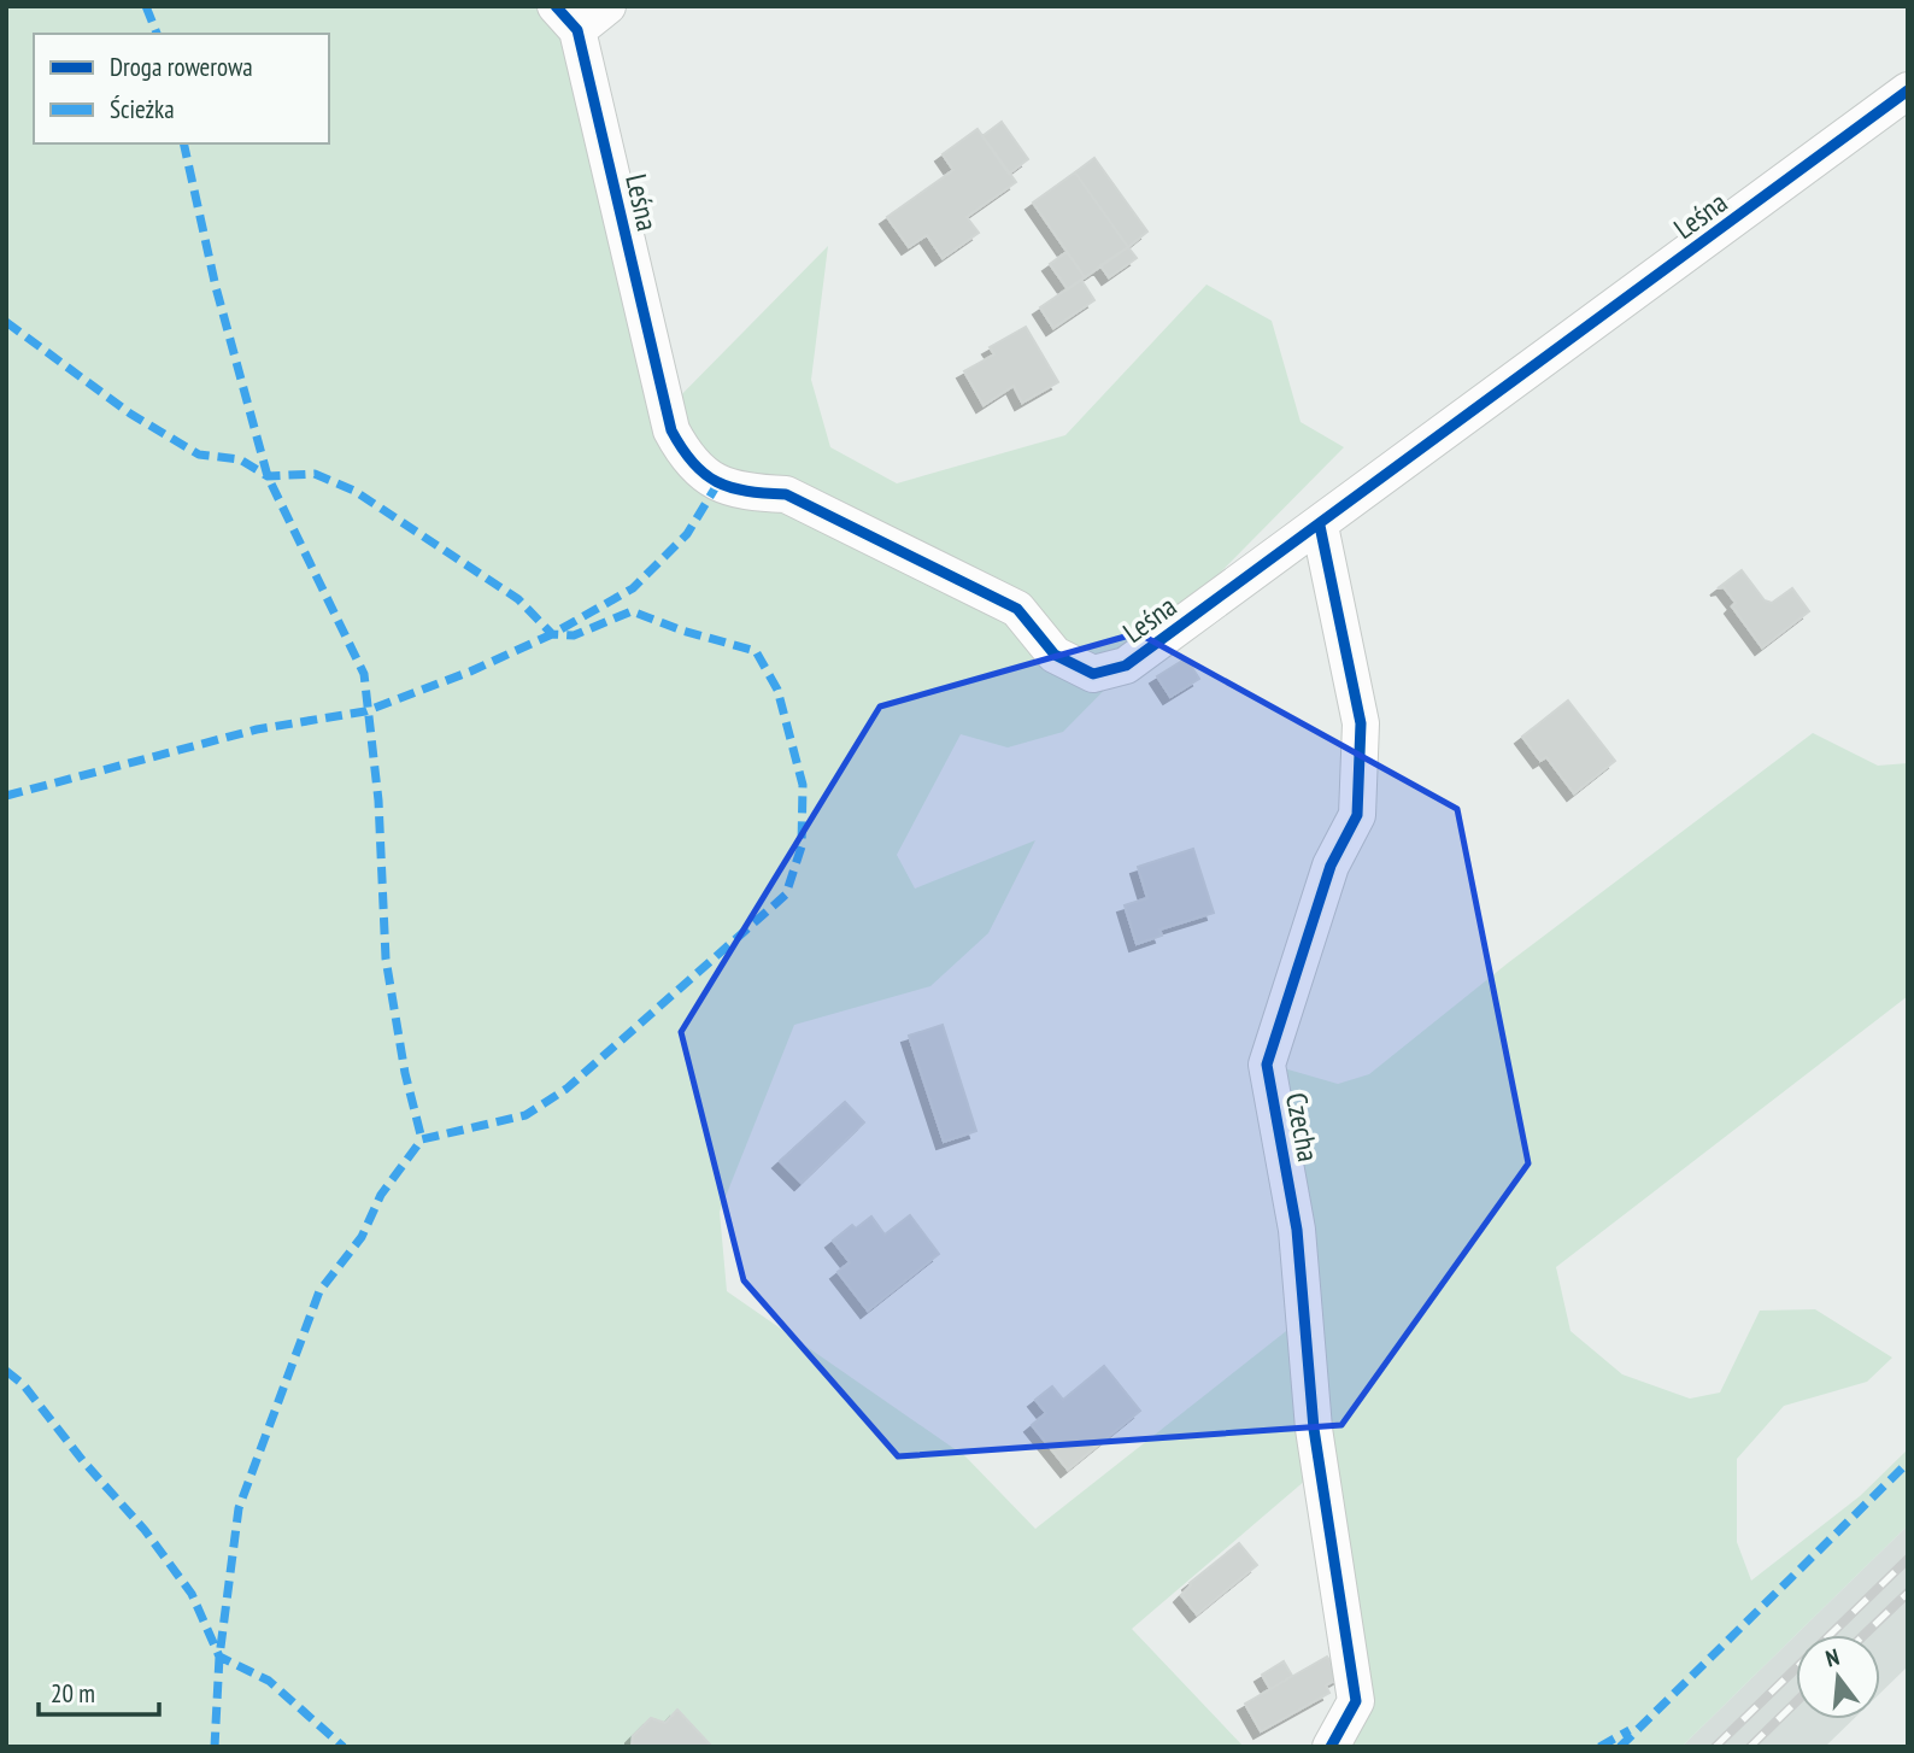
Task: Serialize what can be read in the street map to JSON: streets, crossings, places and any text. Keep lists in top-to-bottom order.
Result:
{
  "streets": {
    "street": ["Leśna", "Czecha"]
  },
  "crossings": [
    ["Leśna", "Czecha"]
  ],
  "legend": ["Droga rowerowa", "Ścieżka"],
  "scale_bar": "20 m",
  "north": "top"
}
